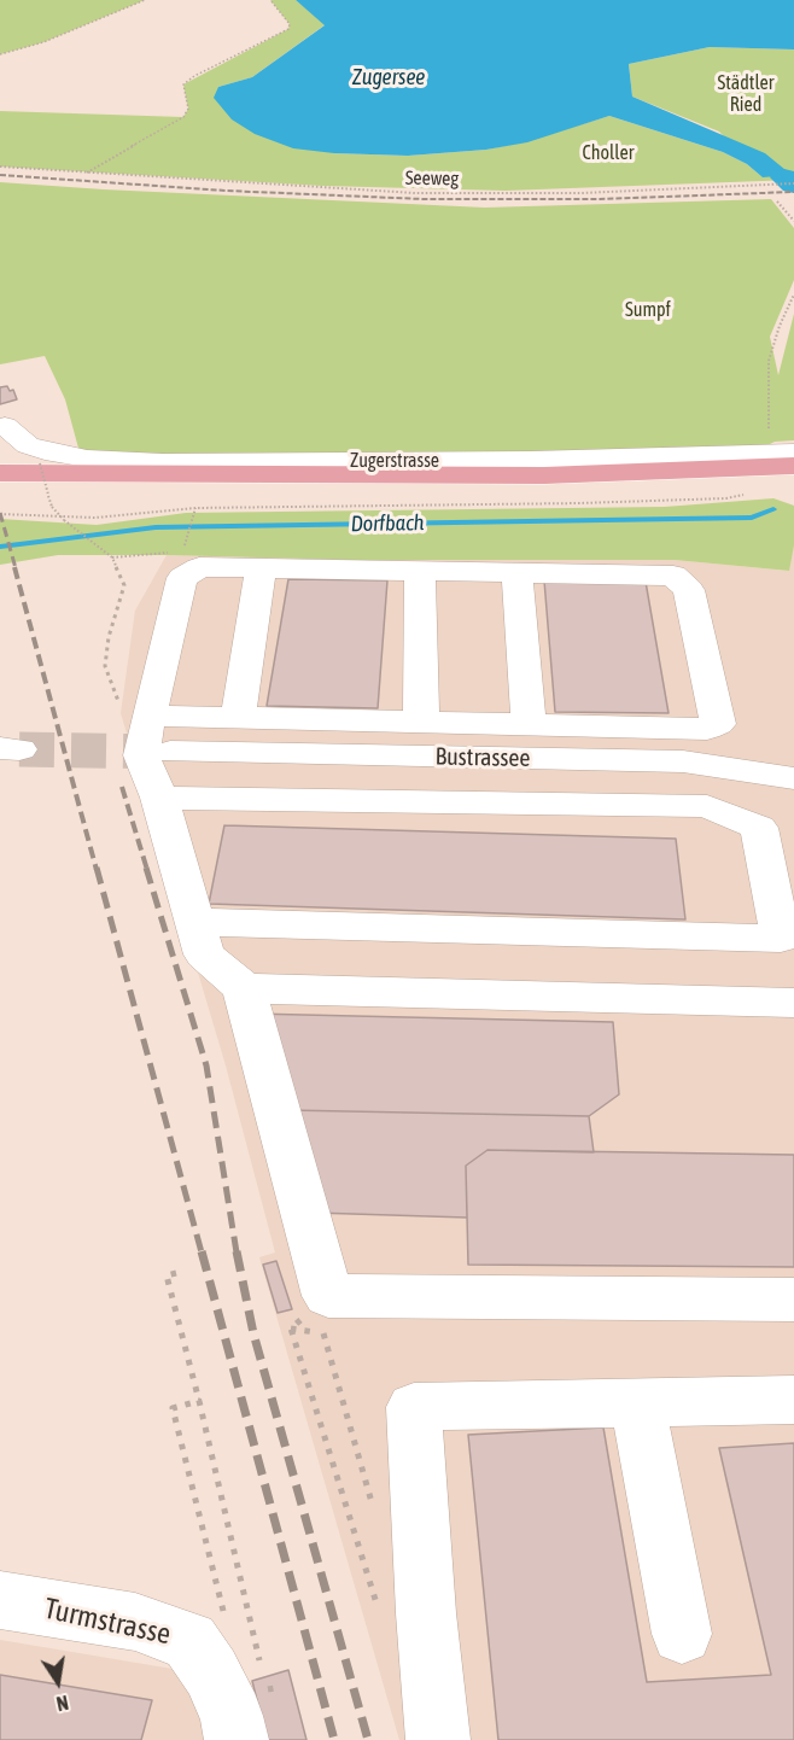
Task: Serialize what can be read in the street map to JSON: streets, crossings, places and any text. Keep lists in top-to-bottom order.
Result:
{
  "streets": {
    "main road": ["Zugerstrasse"],
    "street": ["Bustrassee", "Turmstrasse"],
    "path": ["Seeweg"]
  },
  "water": ["Zugersee", "Dorfbach"],
  "parks": ["Städtler Ried", "Choller", "Sumpf"],
  "north": "bottom"
}
